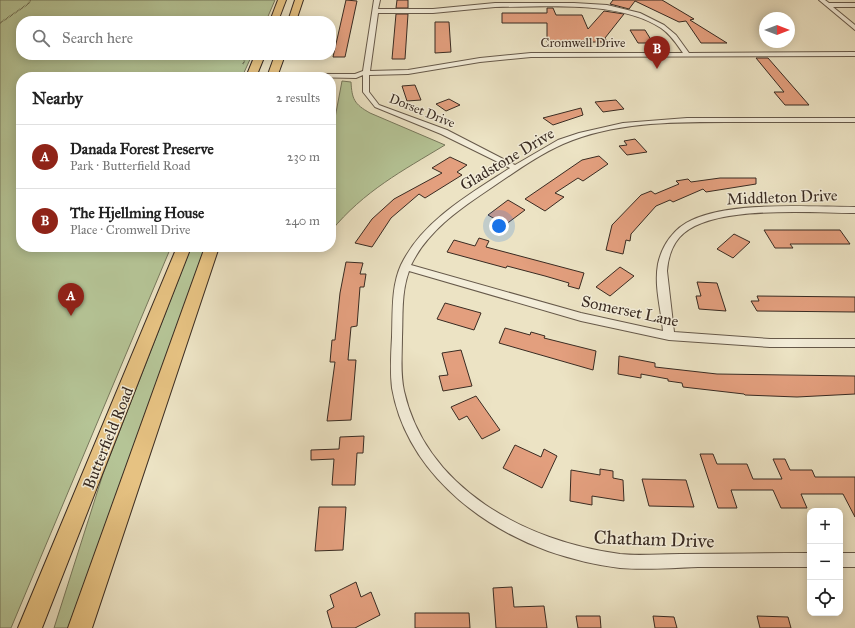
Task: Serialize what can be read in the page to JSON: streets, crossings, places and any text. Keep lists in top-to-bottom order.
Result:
{
  "streets": {
    "main road": ["Butterfield Road"],
    "street": [
      "Cromwell Drive",
      "Dorset Drive",
      "Gladstone Drive",
      "Middleton Drive",
      "Somerset Lane",
      "Chatham Drive"
    ]
  },
  "crossings": [
    ["Cromwell Drive", "Dorset Drive"],
    ["Dorset Drive", "Gladstone Drive"],
    ["Gladstone Drive", "Somerset Lane"],
    ["Gladstone Drive", "Chatham Drive"],
    ["Middleton Drive", "Somerset Lane"]
  ],
  "north": "right",
  "page": {
    "search": "Search here",
    "pins": ["B", "A"],
    "heading": ["Nearby", "2 results"],
    "list": [
      {
        "mark": "A",
        "name": "Danada Forest Preserve",
        "note": "Park · Butterfield Road",
        "value": "230 m"
      },
      {
        "mark": "B",
        "name": "The Hjellming House",
        "note": "Place · Cromwell Drive",
        "value": "240 m"
      }
    ],
    "map_buttons": ["+", "−"]
  }
}
